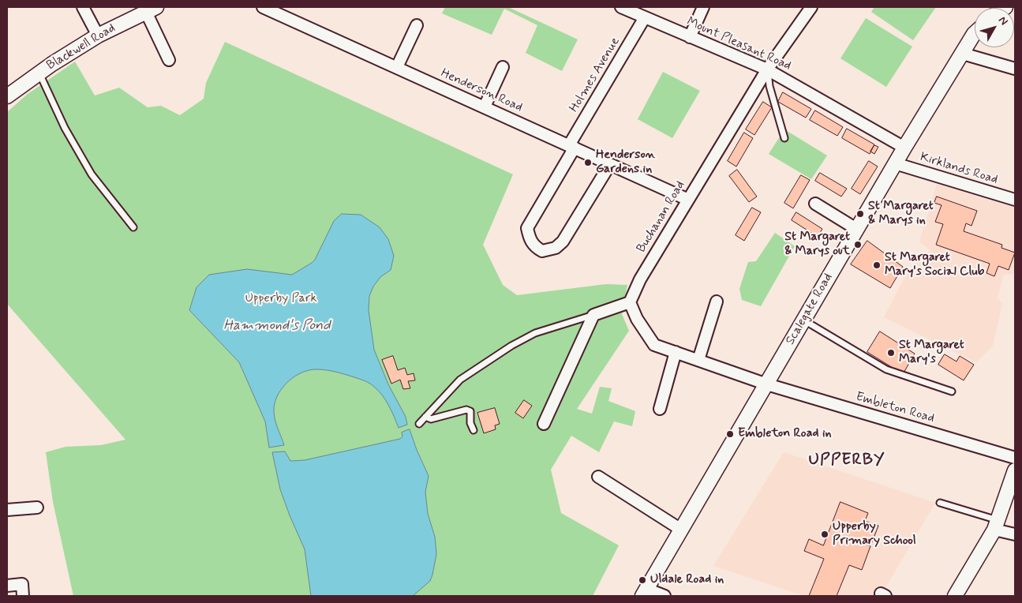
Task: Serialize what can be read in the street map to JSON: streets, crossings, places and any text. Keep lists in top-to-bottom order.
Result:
{
  "streets": {
    "street": [
      "Mount Pleasant Road",
      "Blackwell Road",
      "Holmes Avenue",
      "Henderson Road",
      "Kirklands Road",
      "Buchanan Road",
      "Scalegate Road",
      "Embleton Road"
    ]
  },
  "crossings": [
    ["Mount Pleasant Road", "Holmes Avenue"],
    ["Mount Pleasant Road", "Buchanan Road"],
    ["Mount Pleasant Road", "Scalegate Road"],
    ["Holmes Avenue", "Henderson Road"],
    ["Henderson Road", "Buchanan Road"],
    ["Kirklands Road", "Scalegate Road"],
    ["Scalegate Road", "Embleton Road"]
  ],
  "districts": ["UPPERBY"],
  "water": ["Hammond's Pond"],
  "parks": ["Upperby Park"],
  "places": [
    "Henderson Gardens in",
    "St Margaret & Marys in",
    "St Margaret & Marys out",
    "St Margaret Mary's Social Club",
    "St Margaret Mary's",
    "Embleton Road in",
    "Upperby Primary School",
    "Uldale Road in"
  ],
  "north": "top right"
}
